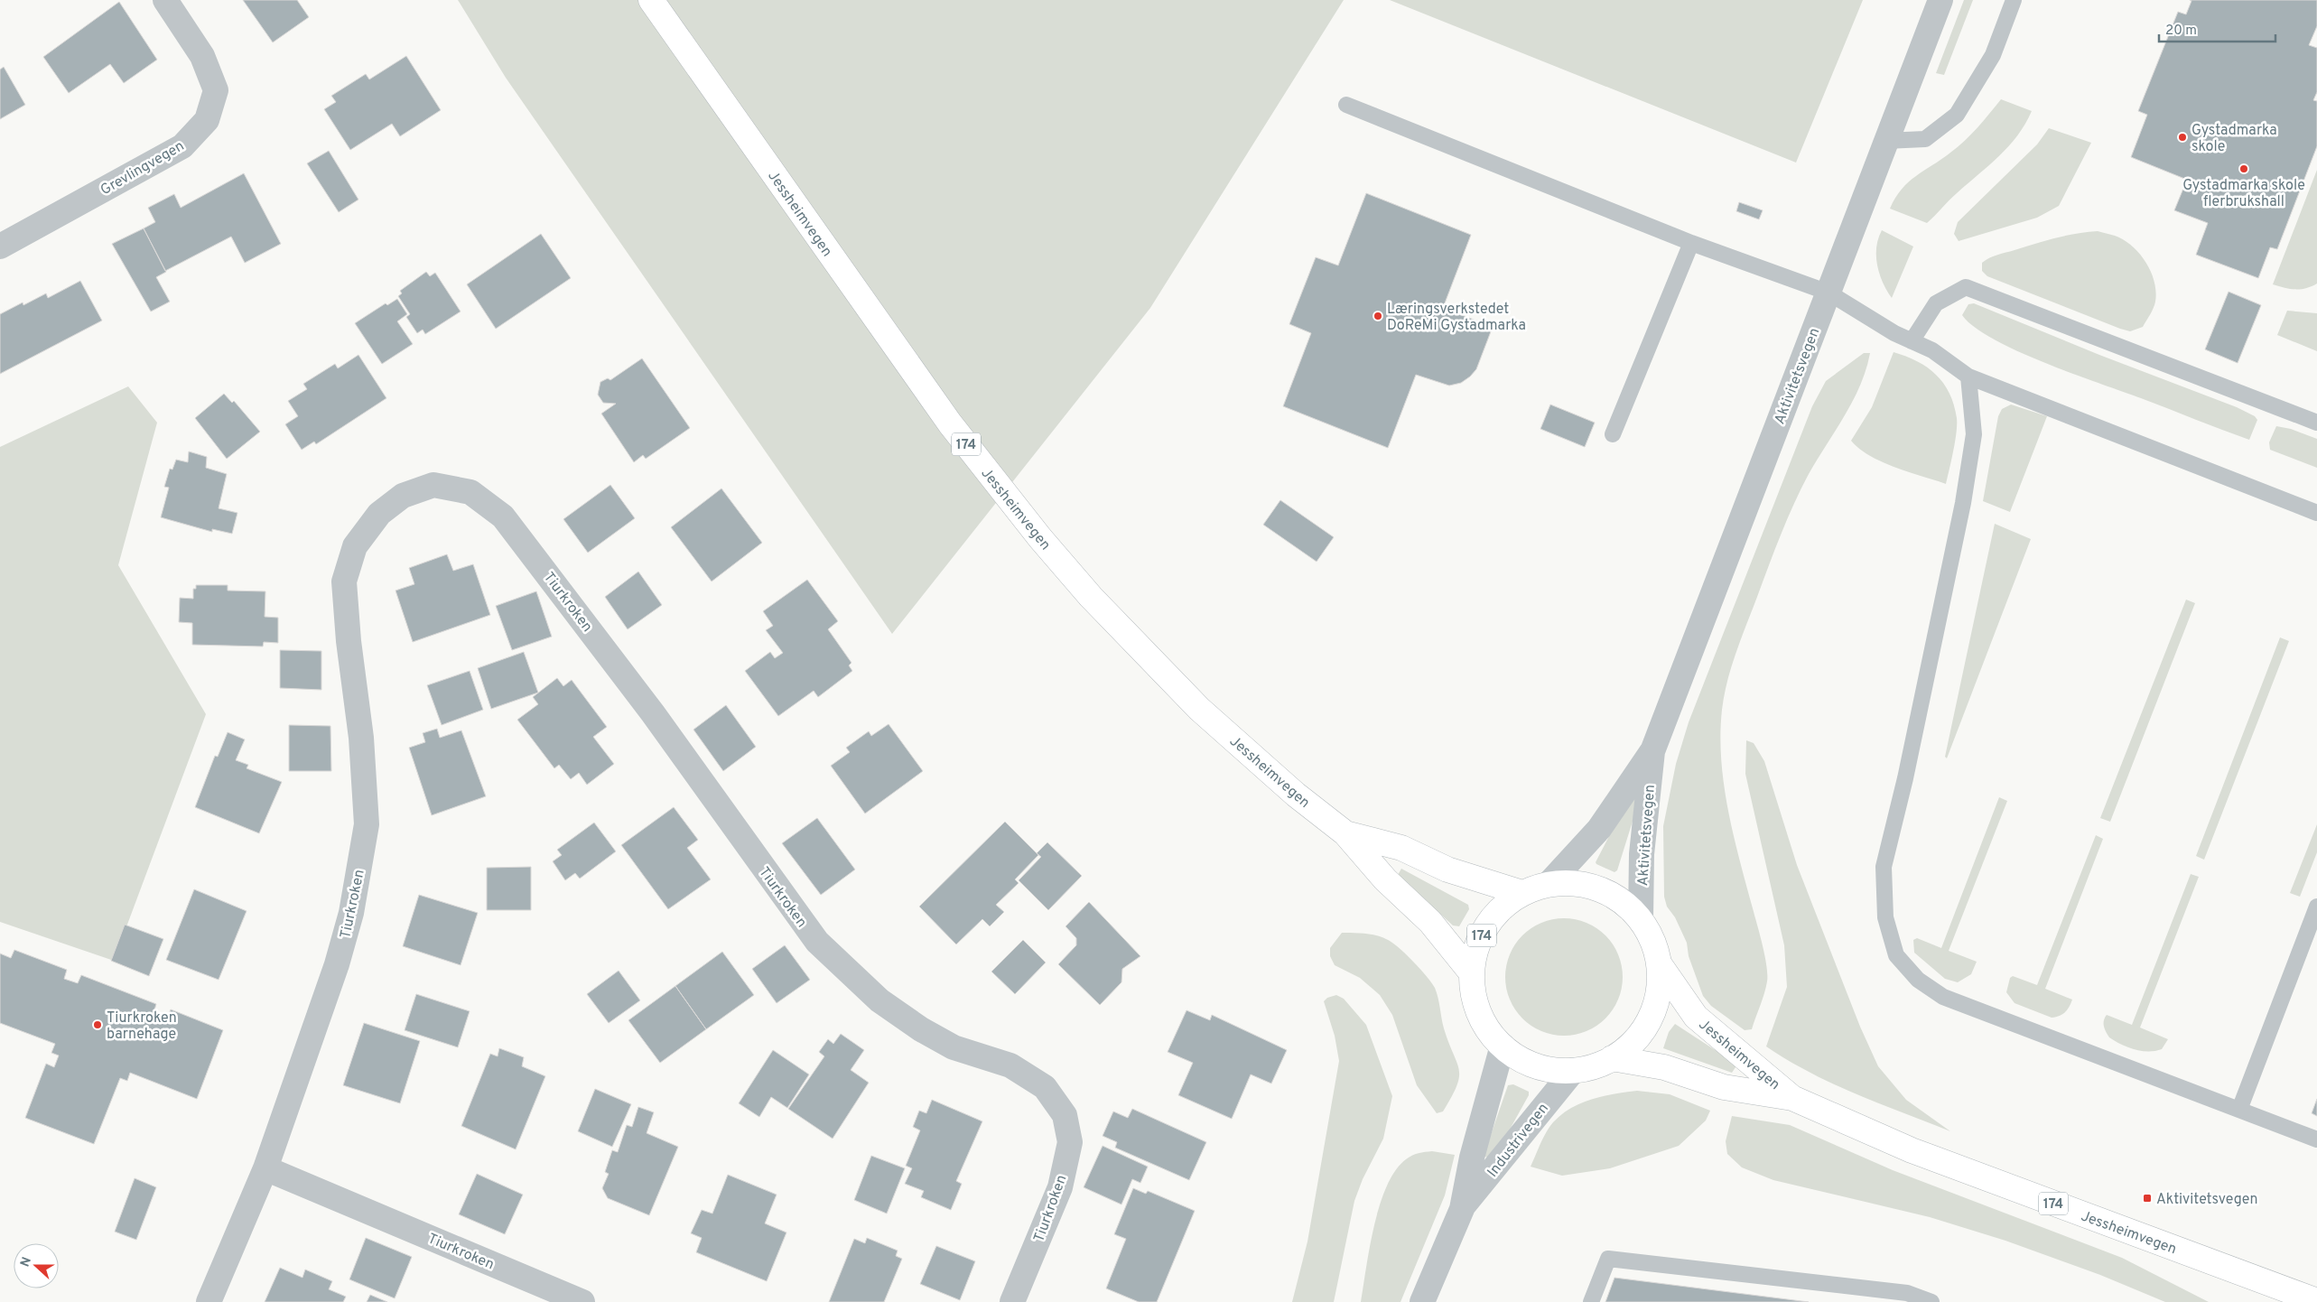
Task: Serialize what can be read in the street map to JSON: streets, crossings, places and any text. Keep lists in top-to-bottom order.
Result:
{
  "streets": {
    "main road": ["Jessheimvegen", "174"],
    "street": [
      "Grevlingvegen",
      "Aktivitetsvegen",
      "Tiurkroken",
      "Industrivegen"
    ]
  },
  "crossings": [
    ["Jessheimvegen", "174"],
    ["Aktivitetsvegen", "174"],
    ["174", "Industrivegen"]
  ],
  "places": {
    "other": [
      "Gystadmarka skole",
      "Gystadmarka skole flerbrukshall",
      "Læringsverkstedet DoReMi Gystadmarka",
      "Tiurkroken barnehage"
    ],
    "transit": ["Aktivitetsvegen"]
  },
  "scale_bar": "20 m",
  "north": "left"
}
